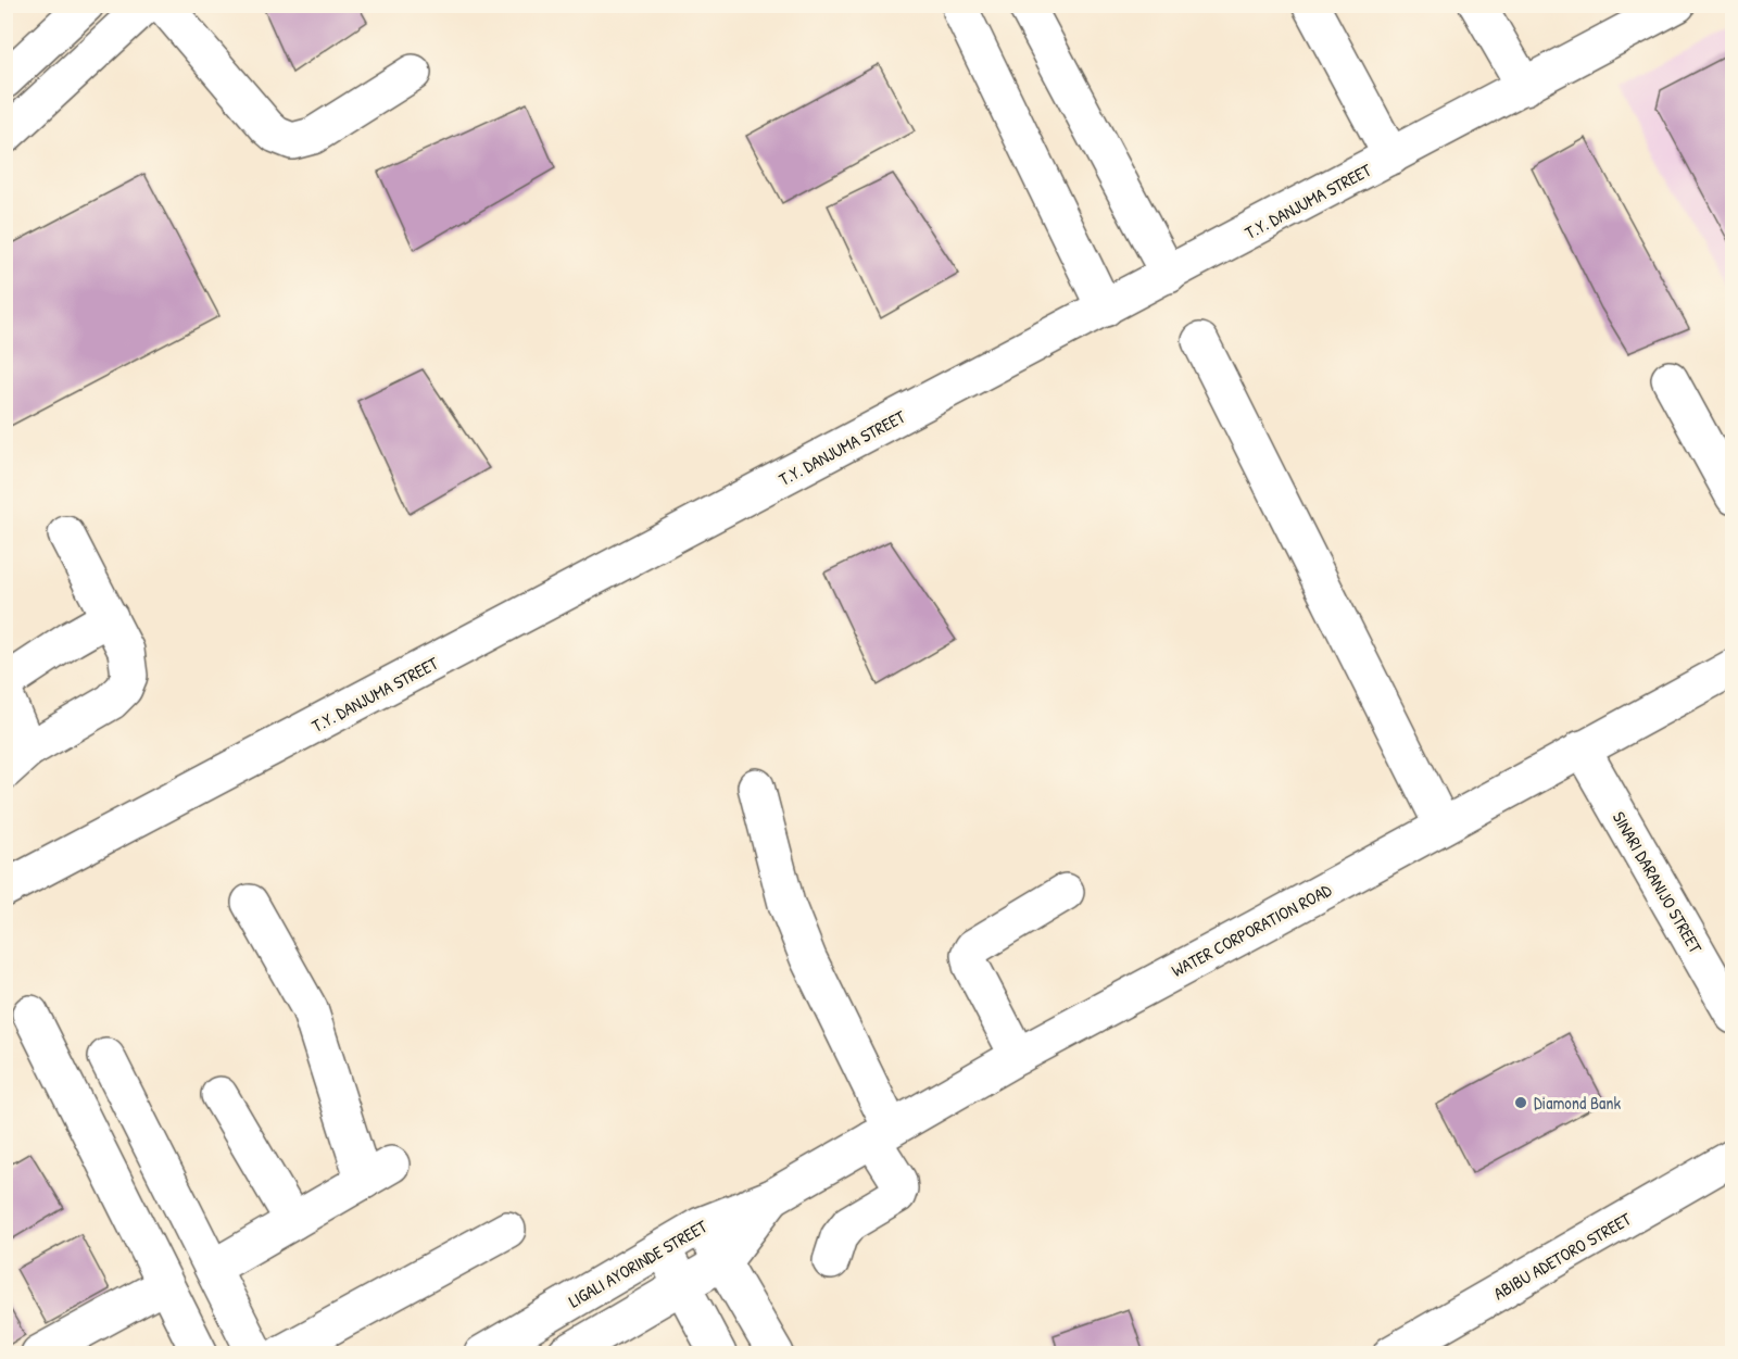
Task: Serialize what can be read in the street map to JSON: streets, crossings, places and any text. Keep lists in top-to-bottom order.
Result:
{
  "streets": {
    "street": [
      "T.Y. DANJUMA STREET",
      "SINARI DARANIJO STREET",
      "WATER CORPORATION ROAD",
      "ABIBU ADETORO STREET",
      "LIGALI AYORINDE STREET"
    ]
  },
  "crossings": [
    ["SINARI DARANIJO STREET", "WATER CORPORATION ROAD"],
    ["WATER CORPORATION ROAD", "LIGALI AYORINDE STREET"]
  ],
  "places": ["Diamond Bank"]
}
